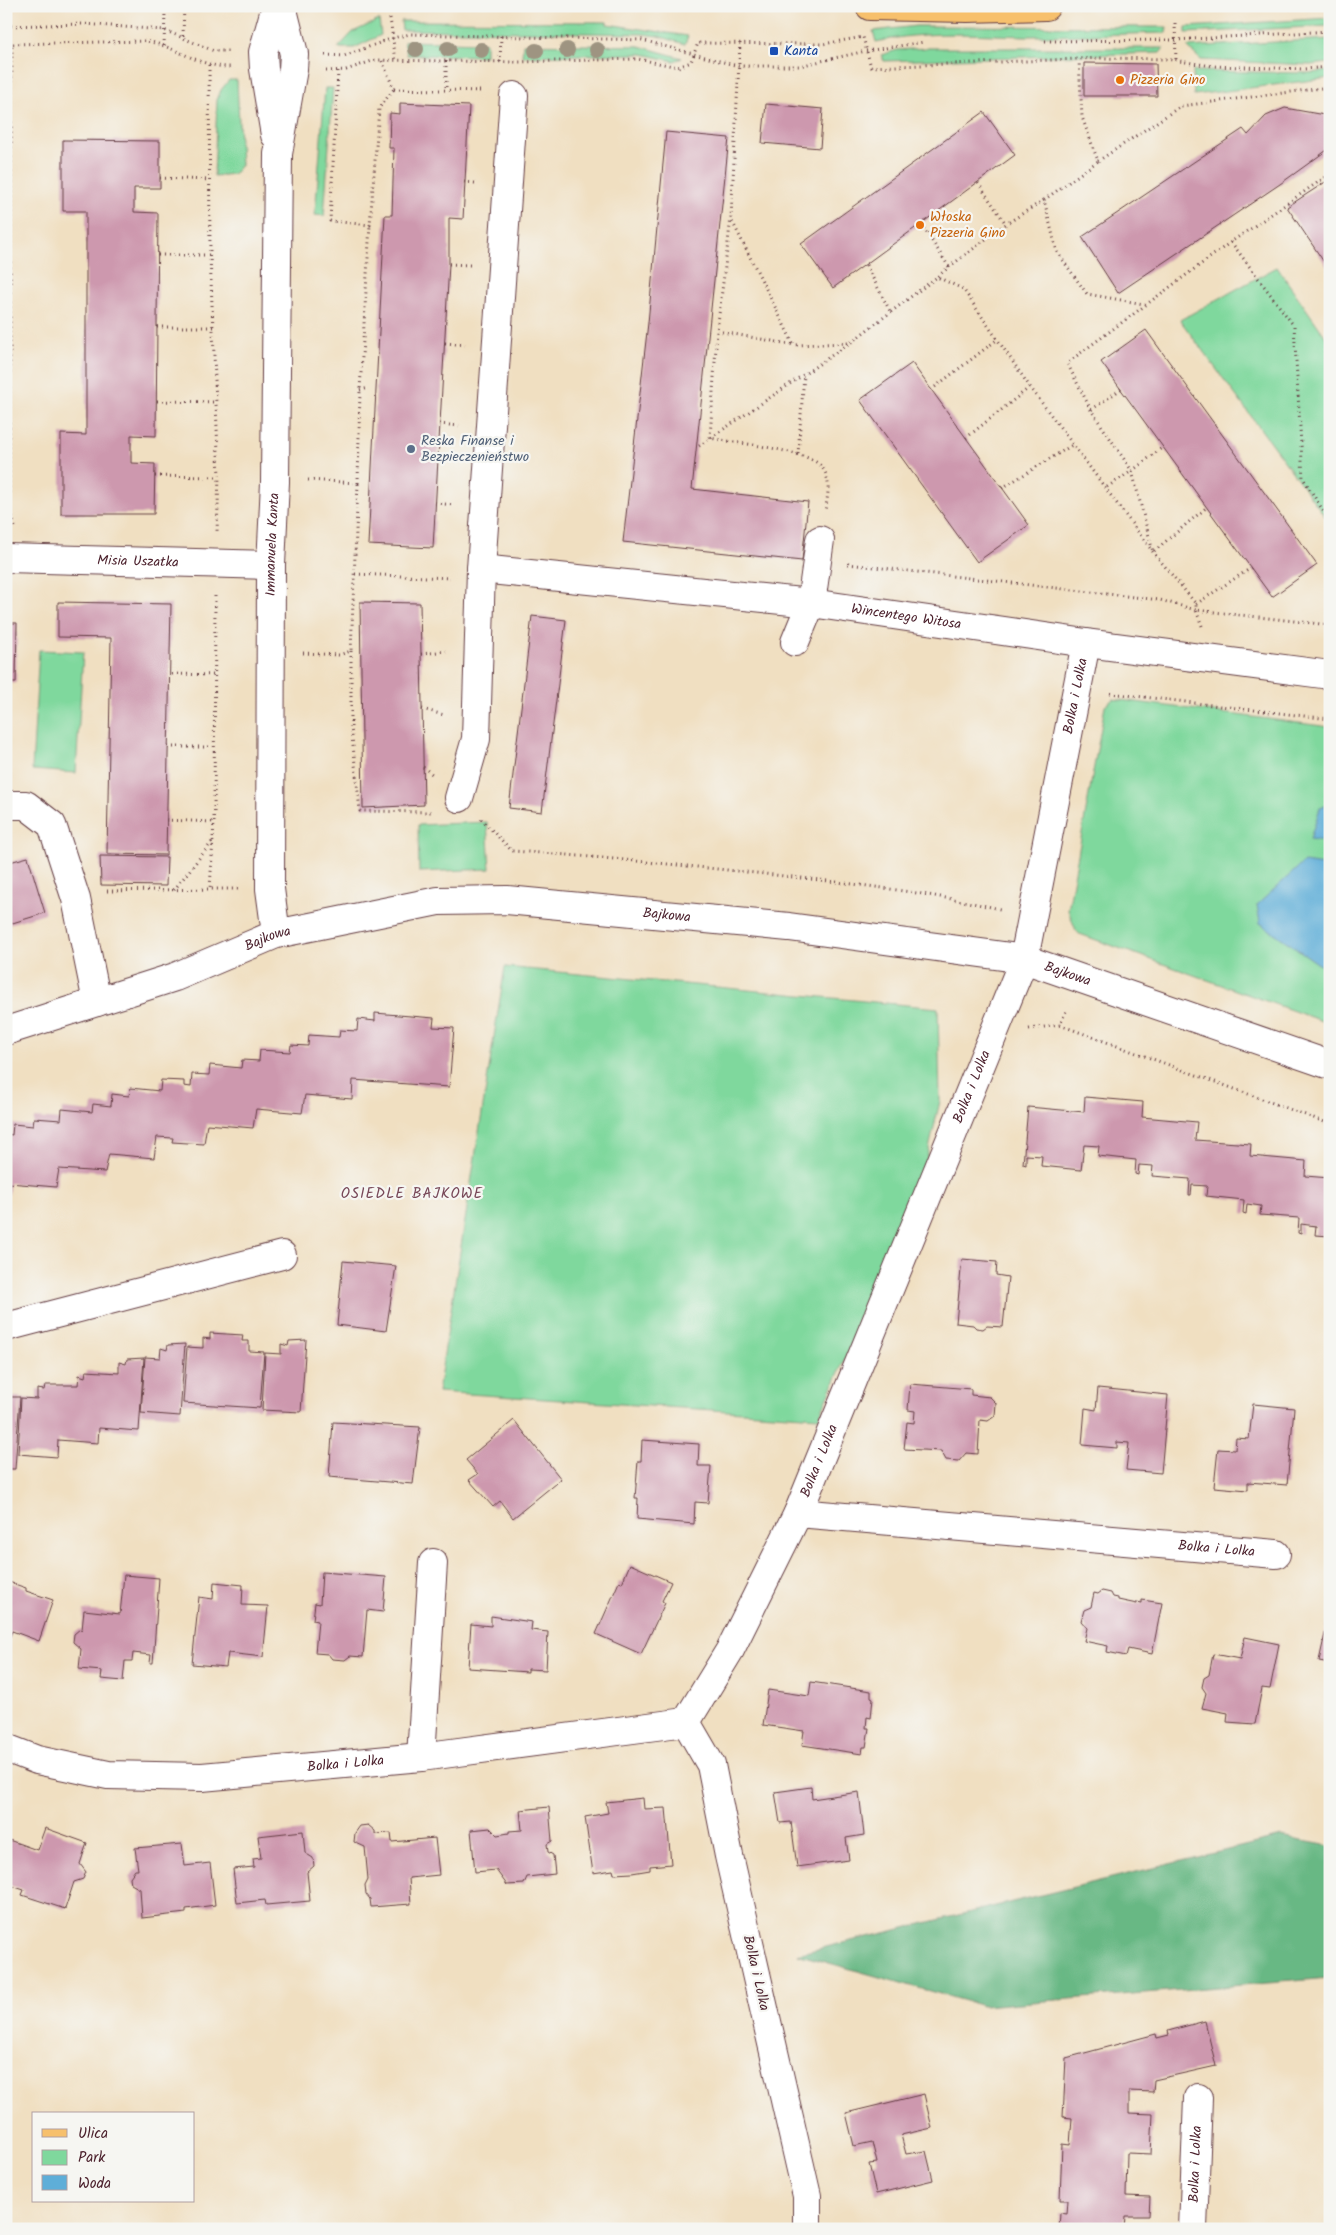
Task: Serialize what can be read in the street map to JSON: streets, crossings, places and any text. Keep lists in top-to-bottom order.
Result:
{
  "streets": {
    "street": [
      "Immanuela Kanta",
      "Misia Uszatka",
      "Wincentego Witosa",
      "Bolka i Lolka",
      "Bajkowa"
    ]
  },
  "crossings": [
    ["Immanuela Kanta", "Misia Uszatka"],
    ["Immanuela Kanta", "Bajkowa"],
    ["Wincentego Witosa", "Bolka i Lolka"],
    ["Bolka i Lolka", "Bajkowa"]
  ],
  "districts": ["OSIEDLE BAJKOWE"],
  "places": {
    "transit": ["Kanta"],
    "other": ["Pizzeria Gino", "Włoska Pizzeria Gino", "Reska Finanse i Bezpieczenieństwo"]
  },
  "legend": ["Ulica", "Park", "Woda"]
}
